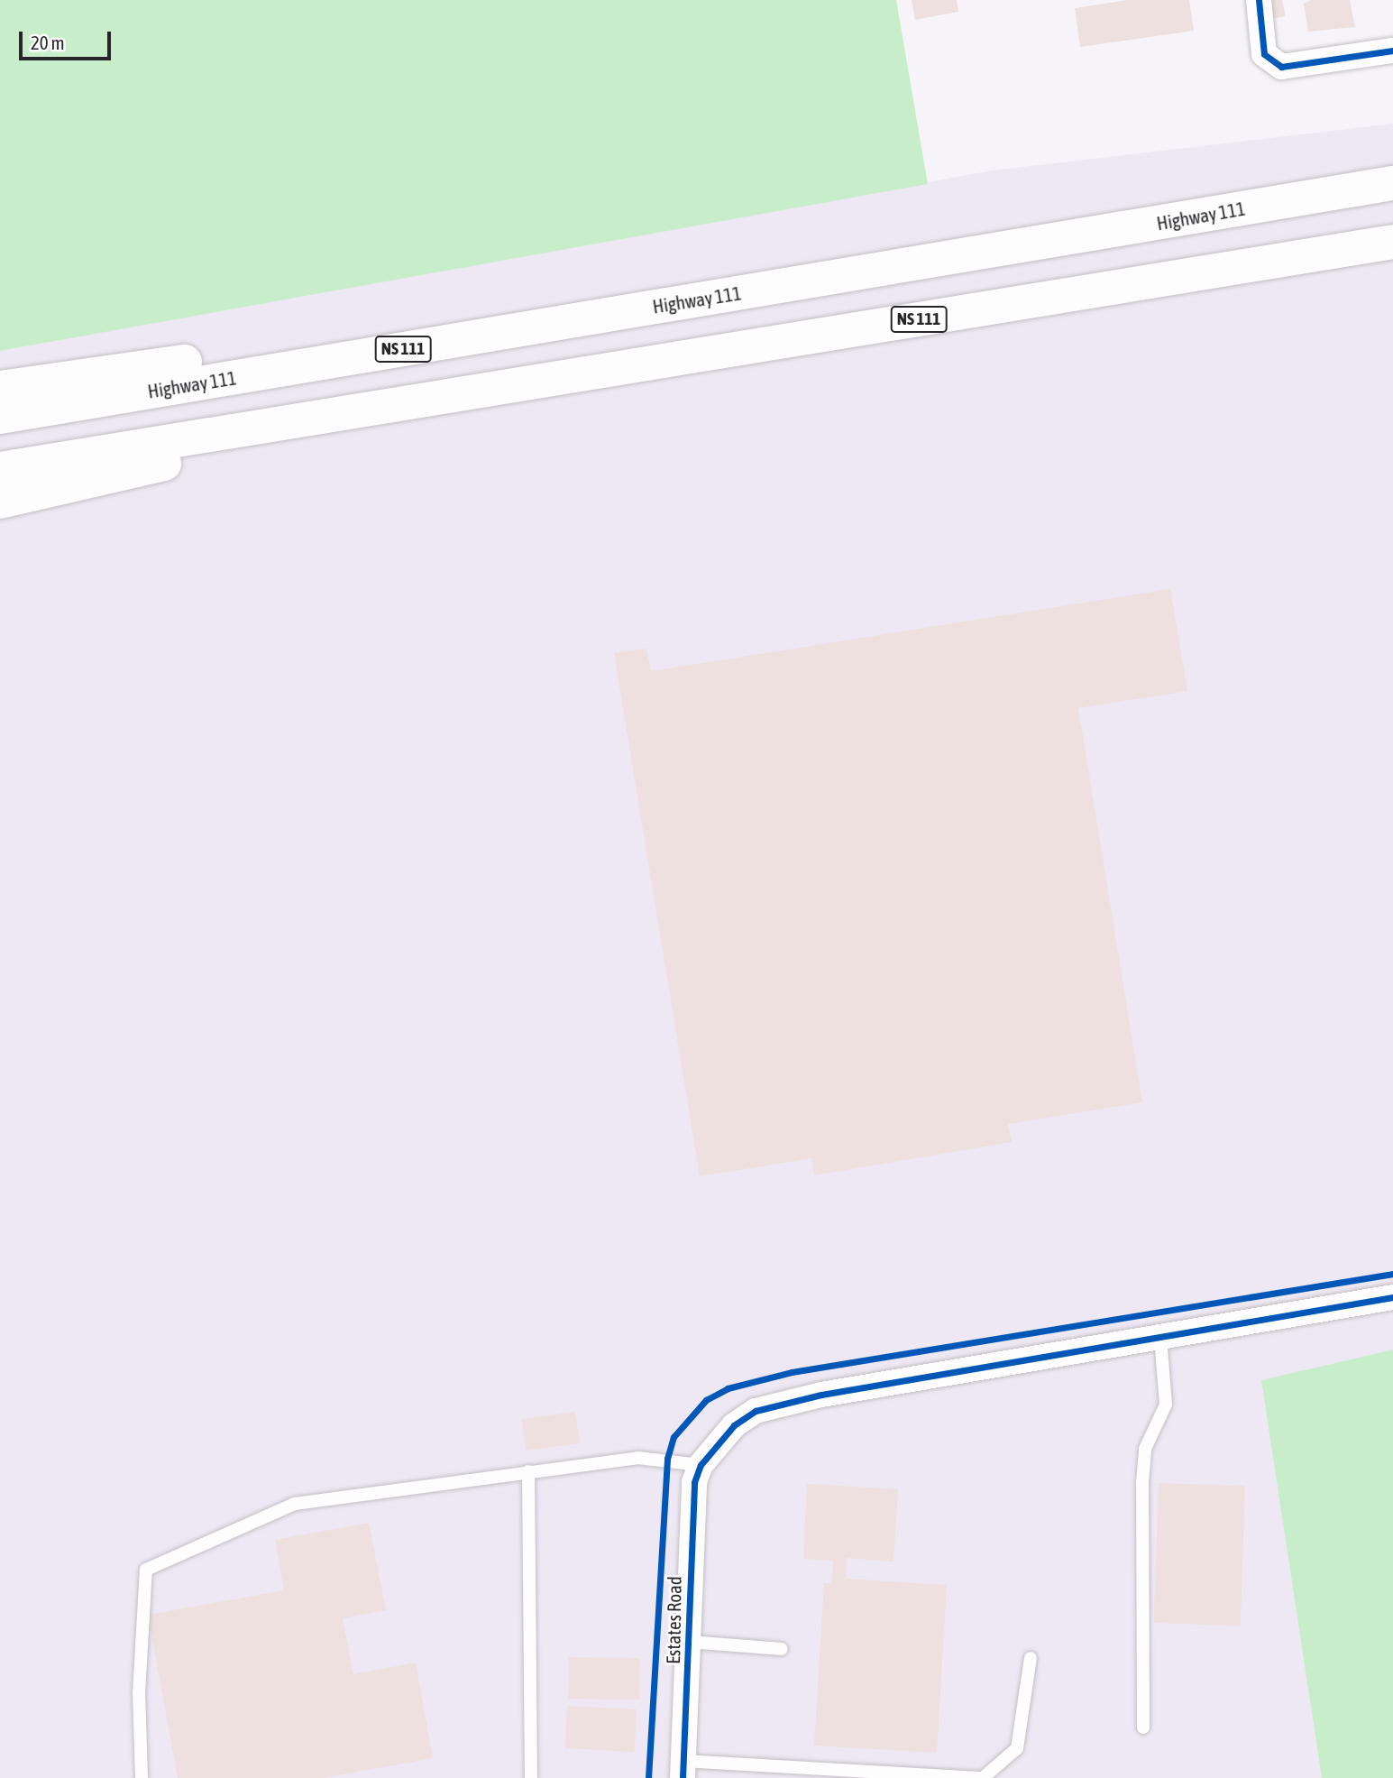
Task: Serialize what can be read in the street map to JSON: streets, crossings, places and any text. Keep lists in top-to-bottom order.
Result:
{
  "streets": {
    "highway": ["Highway 111", "NS 111"],
    "street": ["Estates Road"]
  },
  "scale_bar": "20 m"
}
